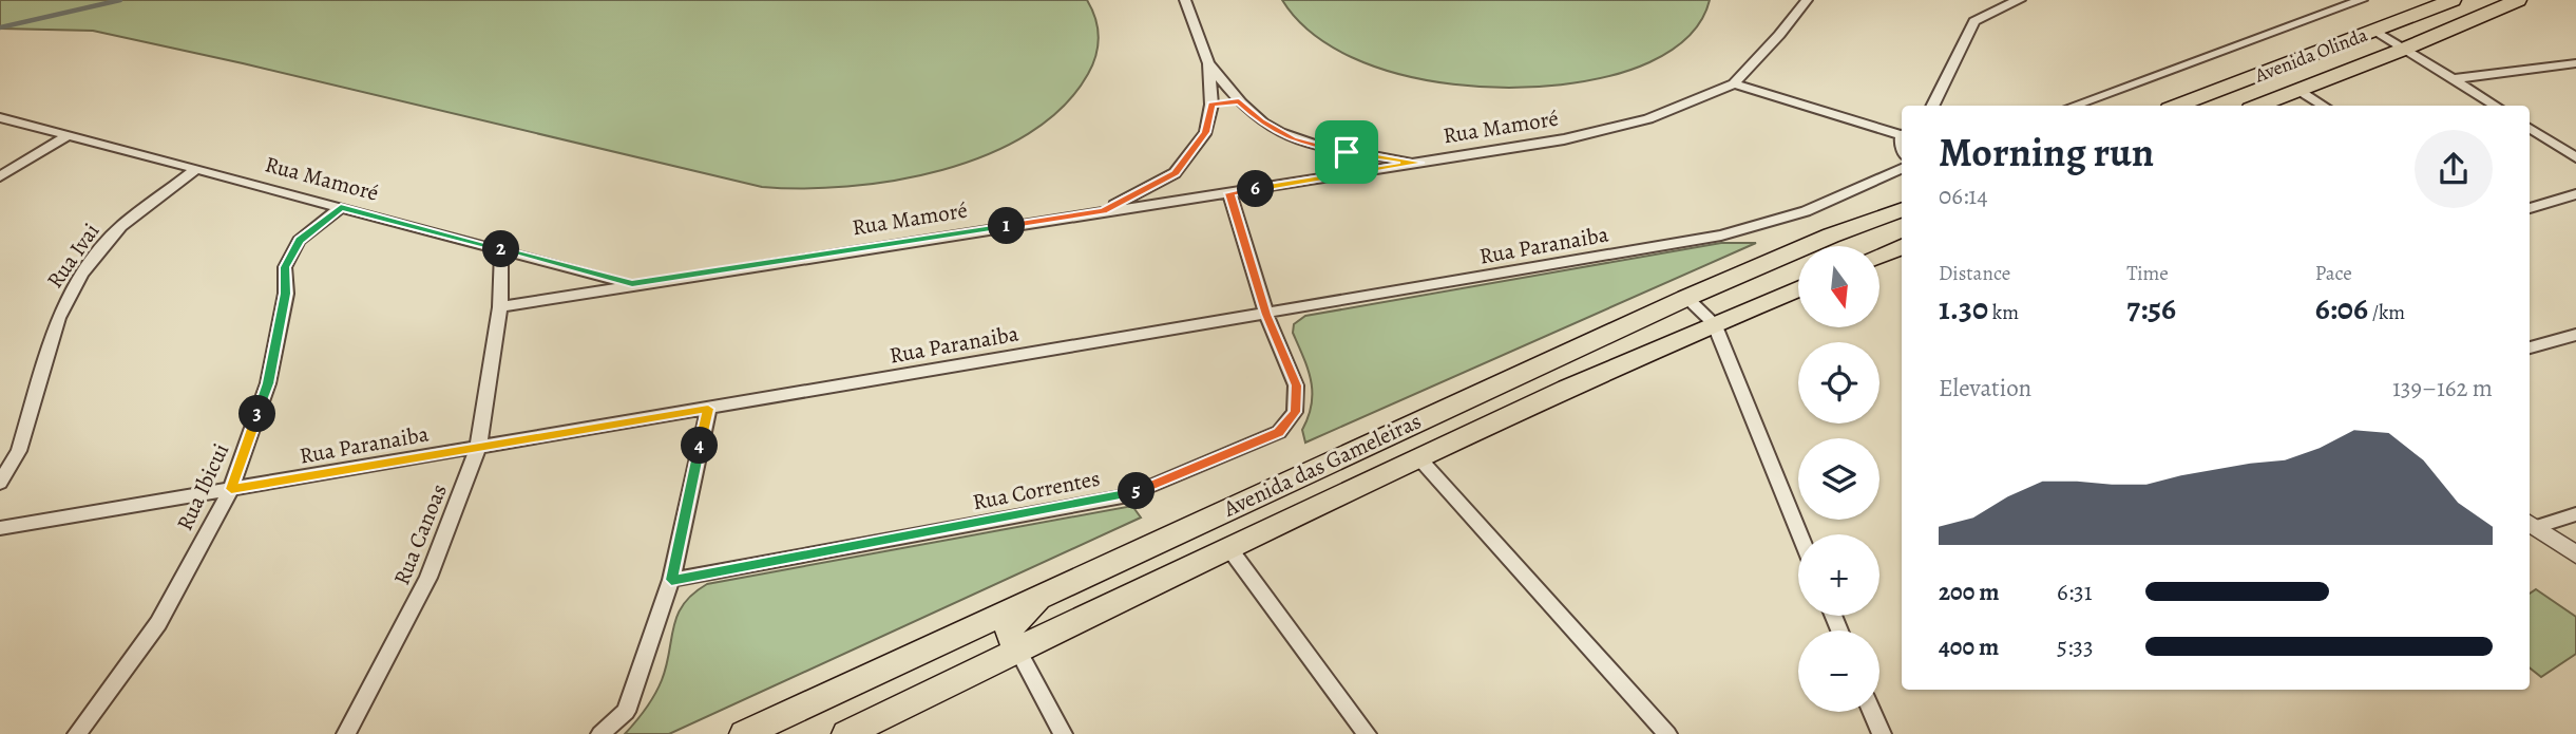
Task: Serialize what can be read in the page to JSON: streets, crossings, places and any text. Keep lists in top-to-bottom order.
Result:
{
  "streets": {
    "main road": ["Avenida Olinda", "Avenida das Gameleiras"],
    "street": [
      "Rua Mamoré",
      "Rua Paranaiba",
      "Rua Ivai",
      "Rua Ibicui",
      "Rua Correntes",
      "Rua Canoas"
    ]
  },
  "crossings": [
    ["Rua Mamoré", "Rua Ivai"],
    ["Rua Mamoré", "Rua Ibicui"],
    ["Rua Mamoré", "Rua Correntes"],
    ["Rua Mamoré", "Rua Canoas"],
    ["Rua Paranaiba", "Rua Ibicui"],
    ["Rua Paranaiba", "Rua Correntes"],
    ["Rua Paranaiba", "Rua Canoas"]
  ],
  "north": "bottom",
  "page": {
    "heading": ["Morning run", "06:14"],
    "pins": [
      "6",
      "1",
      "2",
      "3",
      "4",
      "5"
    ],
    "stats": [
      ["Distance", "1.30 km"],
      ["Time", "7:56"],
      ["Pace", "6:06 /km"]
    ],
    "map_buttons": ["+", "−"],
    "chart": ["Elevation", "139–162 m"],
    "list": [
      {
        "name": "200 m",
        "note": "6:31"
      },
      {
        "name": "400 m",
        "note": "5:33"
      }
    ]
  }
}
